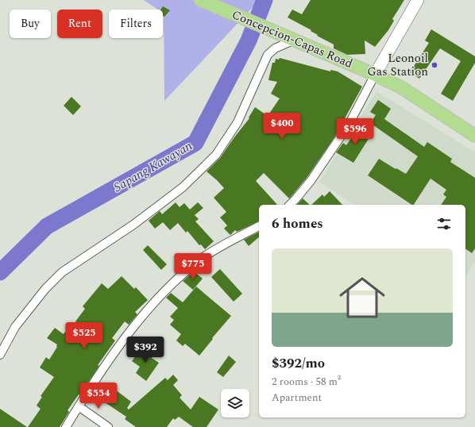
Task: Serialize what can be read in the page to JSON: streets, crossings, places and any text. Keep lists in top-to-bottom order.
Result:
{
  "streets": {
    "main road": ["Concepcion-Capas Road"]
  },
  "water": ["Sapang Kawayan"],
  "places": ["Leonoil Gas Station"],
  "page": {
    "chip": ["Buy", "Rent", "Filters"],
    "price": [
      "$400",
      "$596",
      "$775",
      "$525",
      "$392",
      "$554"
    ],
    "heading": "6 homes",
    "list": [
      {
        "name": "$392/mo",
        "note": "2 rooms · 58 m² · Apartment"
      }
    ]
  }
}
